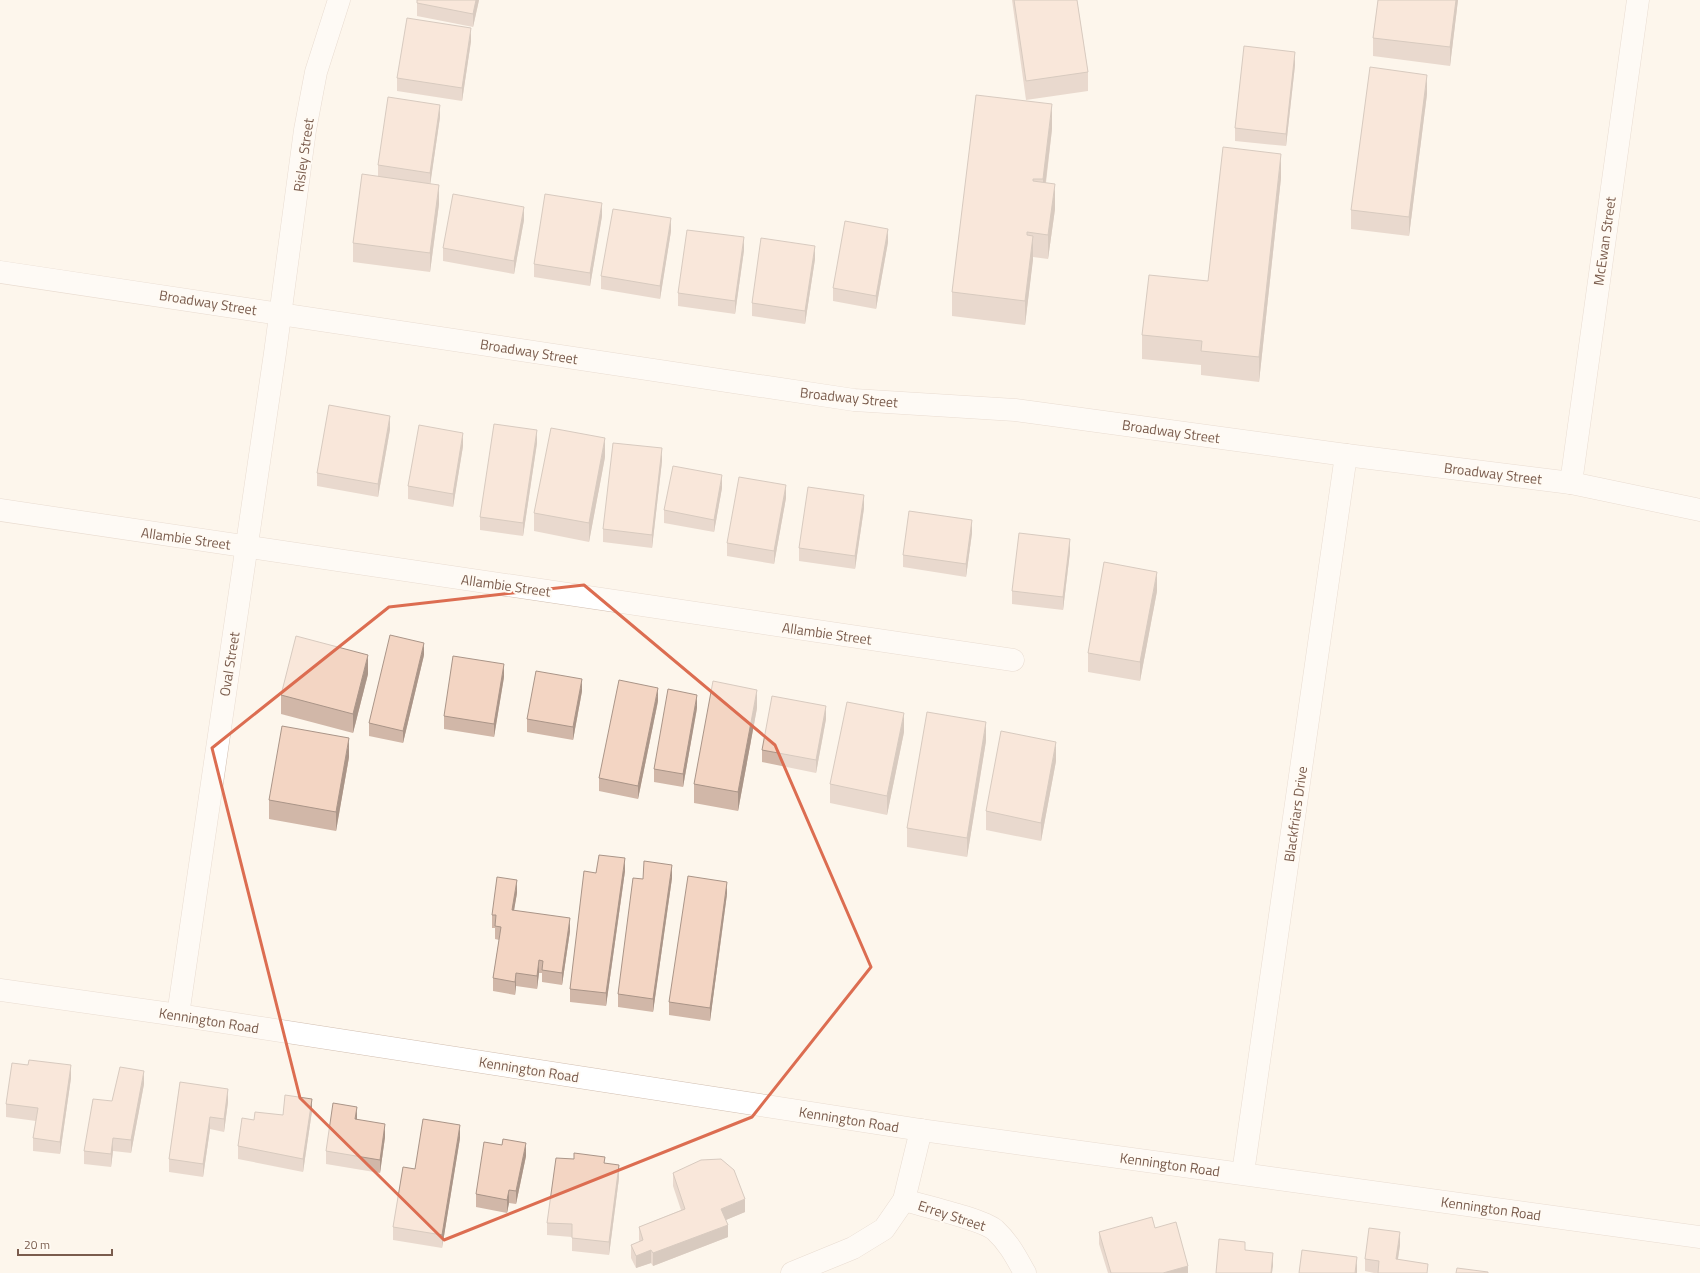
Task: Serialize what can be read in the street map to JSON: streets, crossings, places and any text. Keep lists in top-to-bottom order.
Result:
{
  "streets": {
    "street": [
      "Risley Street",
      "McEwan Street",
      "Broadway Street",
      "Allambie Street",
      "Oval Street",
      "Blackfriars Drive",
      "Kennington Road",
      "Errey Street"
    ]
  },
  "crossings": [
    ["Risley Street", "Broadway Street"],
    ["Risley Street", "Oval Street"],
    ["McEwan Street", "Broadway Street"],
    ["Broadway Street", "Oval Street"],
    ["Broadway Street", "Blackfriars Drive"],
    ["Allambie Street", "Oval Street"],
    ["Oval Street", "Kennington Road"],
    ["Blackfriars Drive", "Kennington Road"]
  ],
  "scale_bar": "20 m"
}
